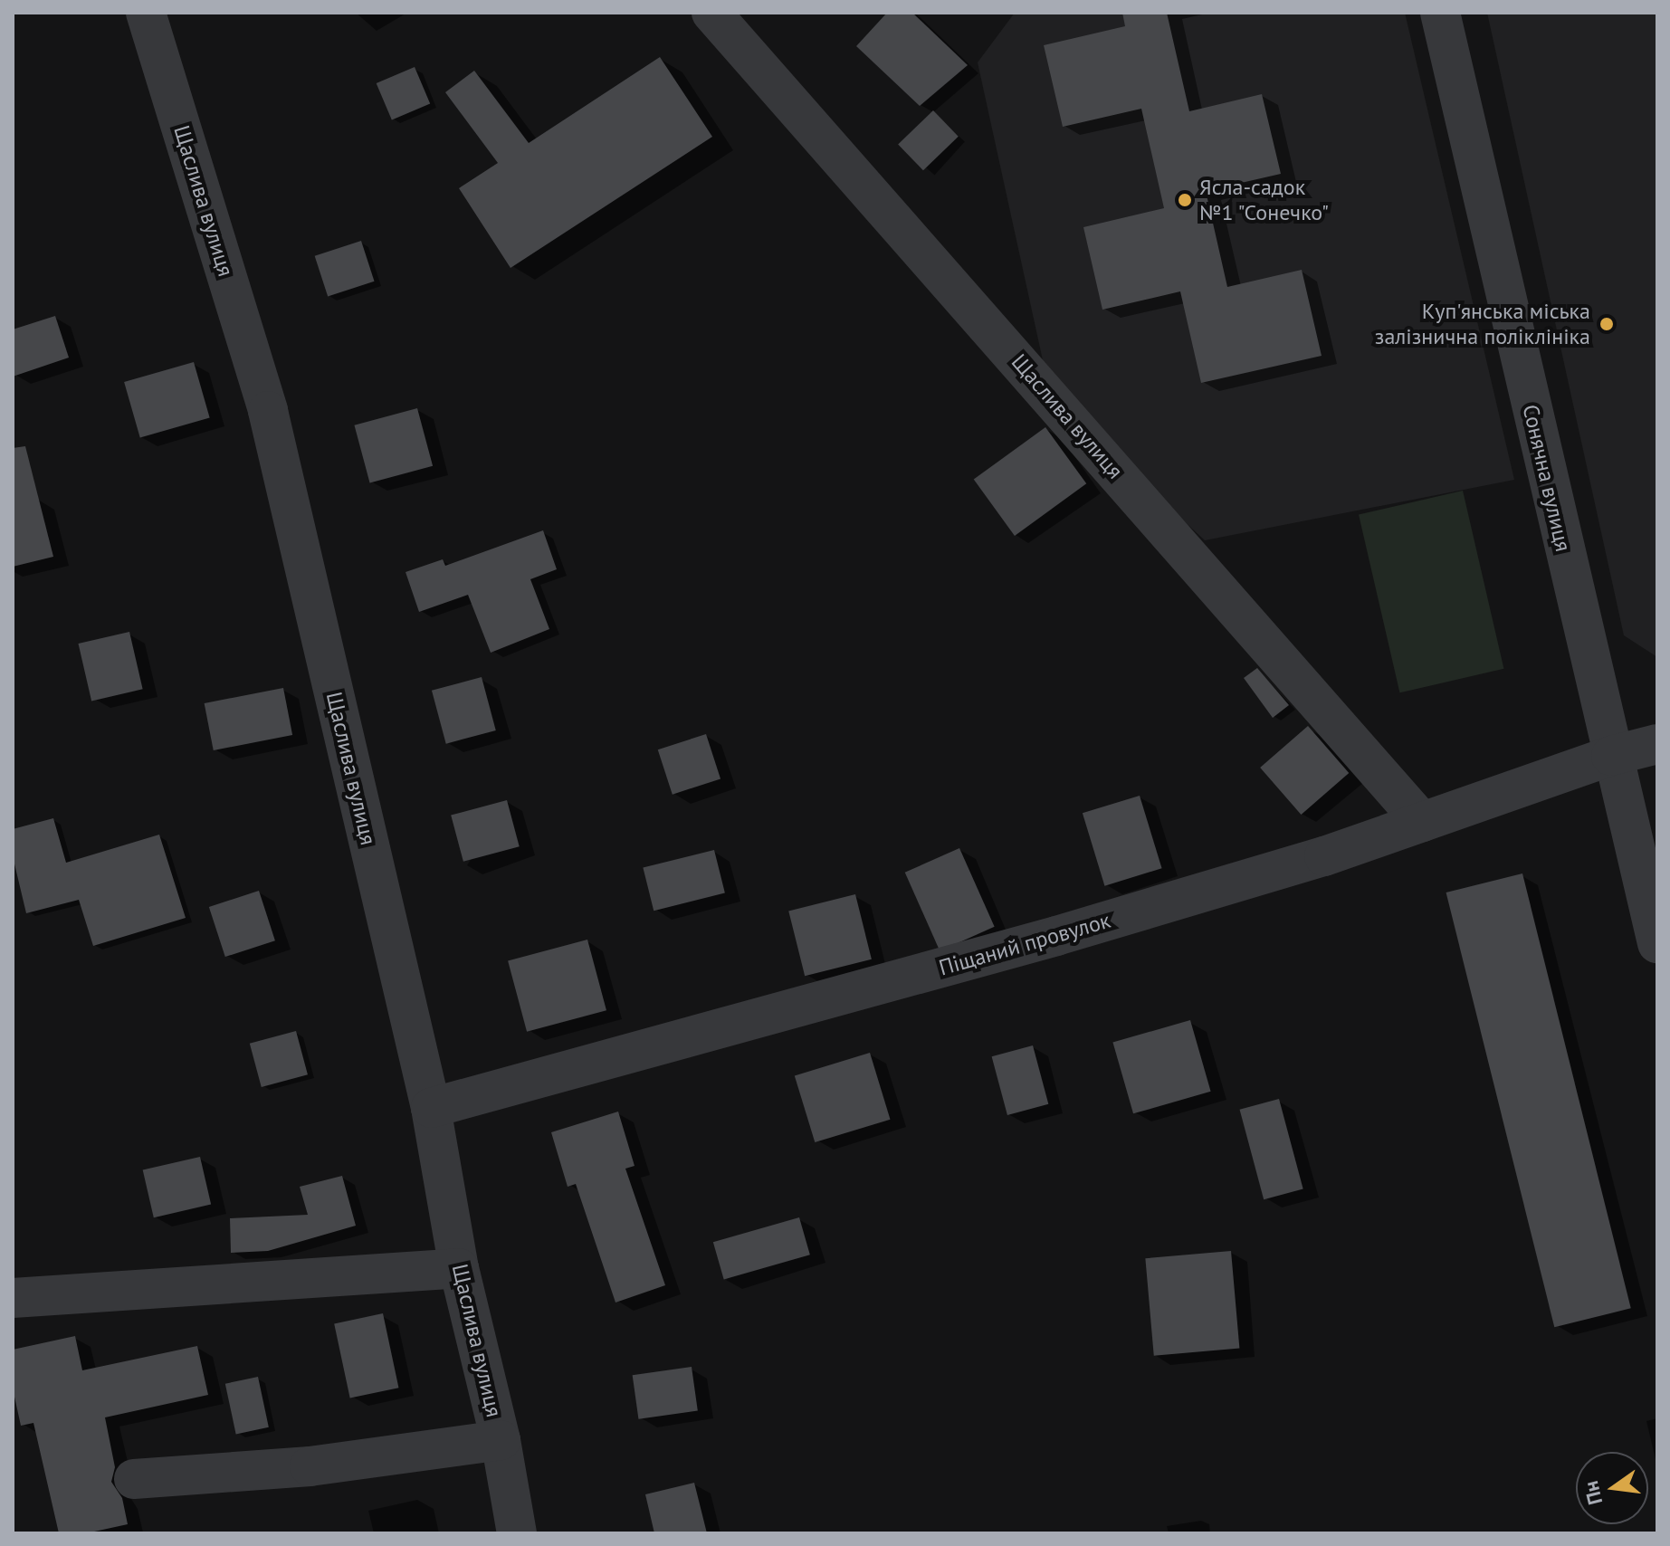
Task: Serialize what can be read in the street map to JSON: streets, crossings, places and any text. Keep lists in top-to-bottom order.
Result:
{
  "streets": {
    "street": ["Щаслива вулиця", "Сонячна вулиця", "Піщаний провулок"]
  },
  "crossings": [
    ["Щаслива вулиця", "Піщаний провулок"],
    ["Сонячна вулиця", "Піщаний провулок"]
  ],
  "places": ["Ясла-садок №1 \"Сонечко\"", "Куп'янська міська залізнична поліклініка"],
  "north": "left"
}
